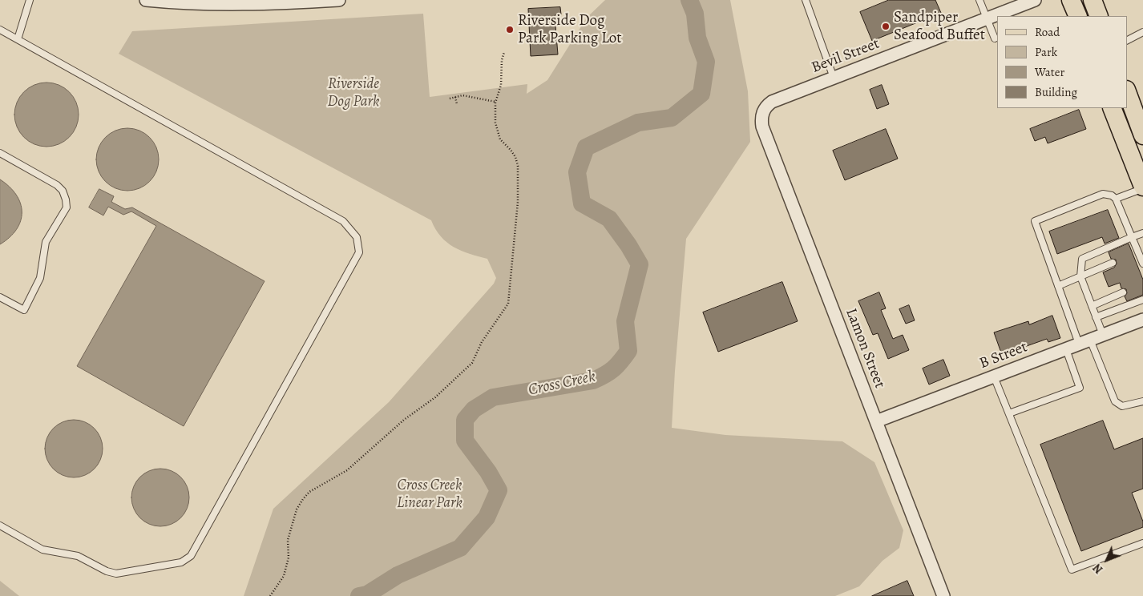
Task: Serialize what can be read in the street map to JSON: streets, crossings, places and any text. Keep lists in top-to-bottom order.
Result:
{
  "streets": {
    "street": ["Bevil Street", "Lamon Street", "B Street"]
  },
  "crossings": [
    ["Bevil Street", "Lamon Street"],
    ["Lamon Street", "B Street"]
  ],
  "water": ["Cross Creek"],
  "parks": ["Riverside Dog Park", "Cross Creek Linear Park"],
  "places": ["Sandpiper Seafood Buffet", "Riverside Dog Park Parking Lot"],
  "legend": [
    "Road",
    "Park",
    "Water",
    "Building"
  ],
  "north": "bottom left"
}
